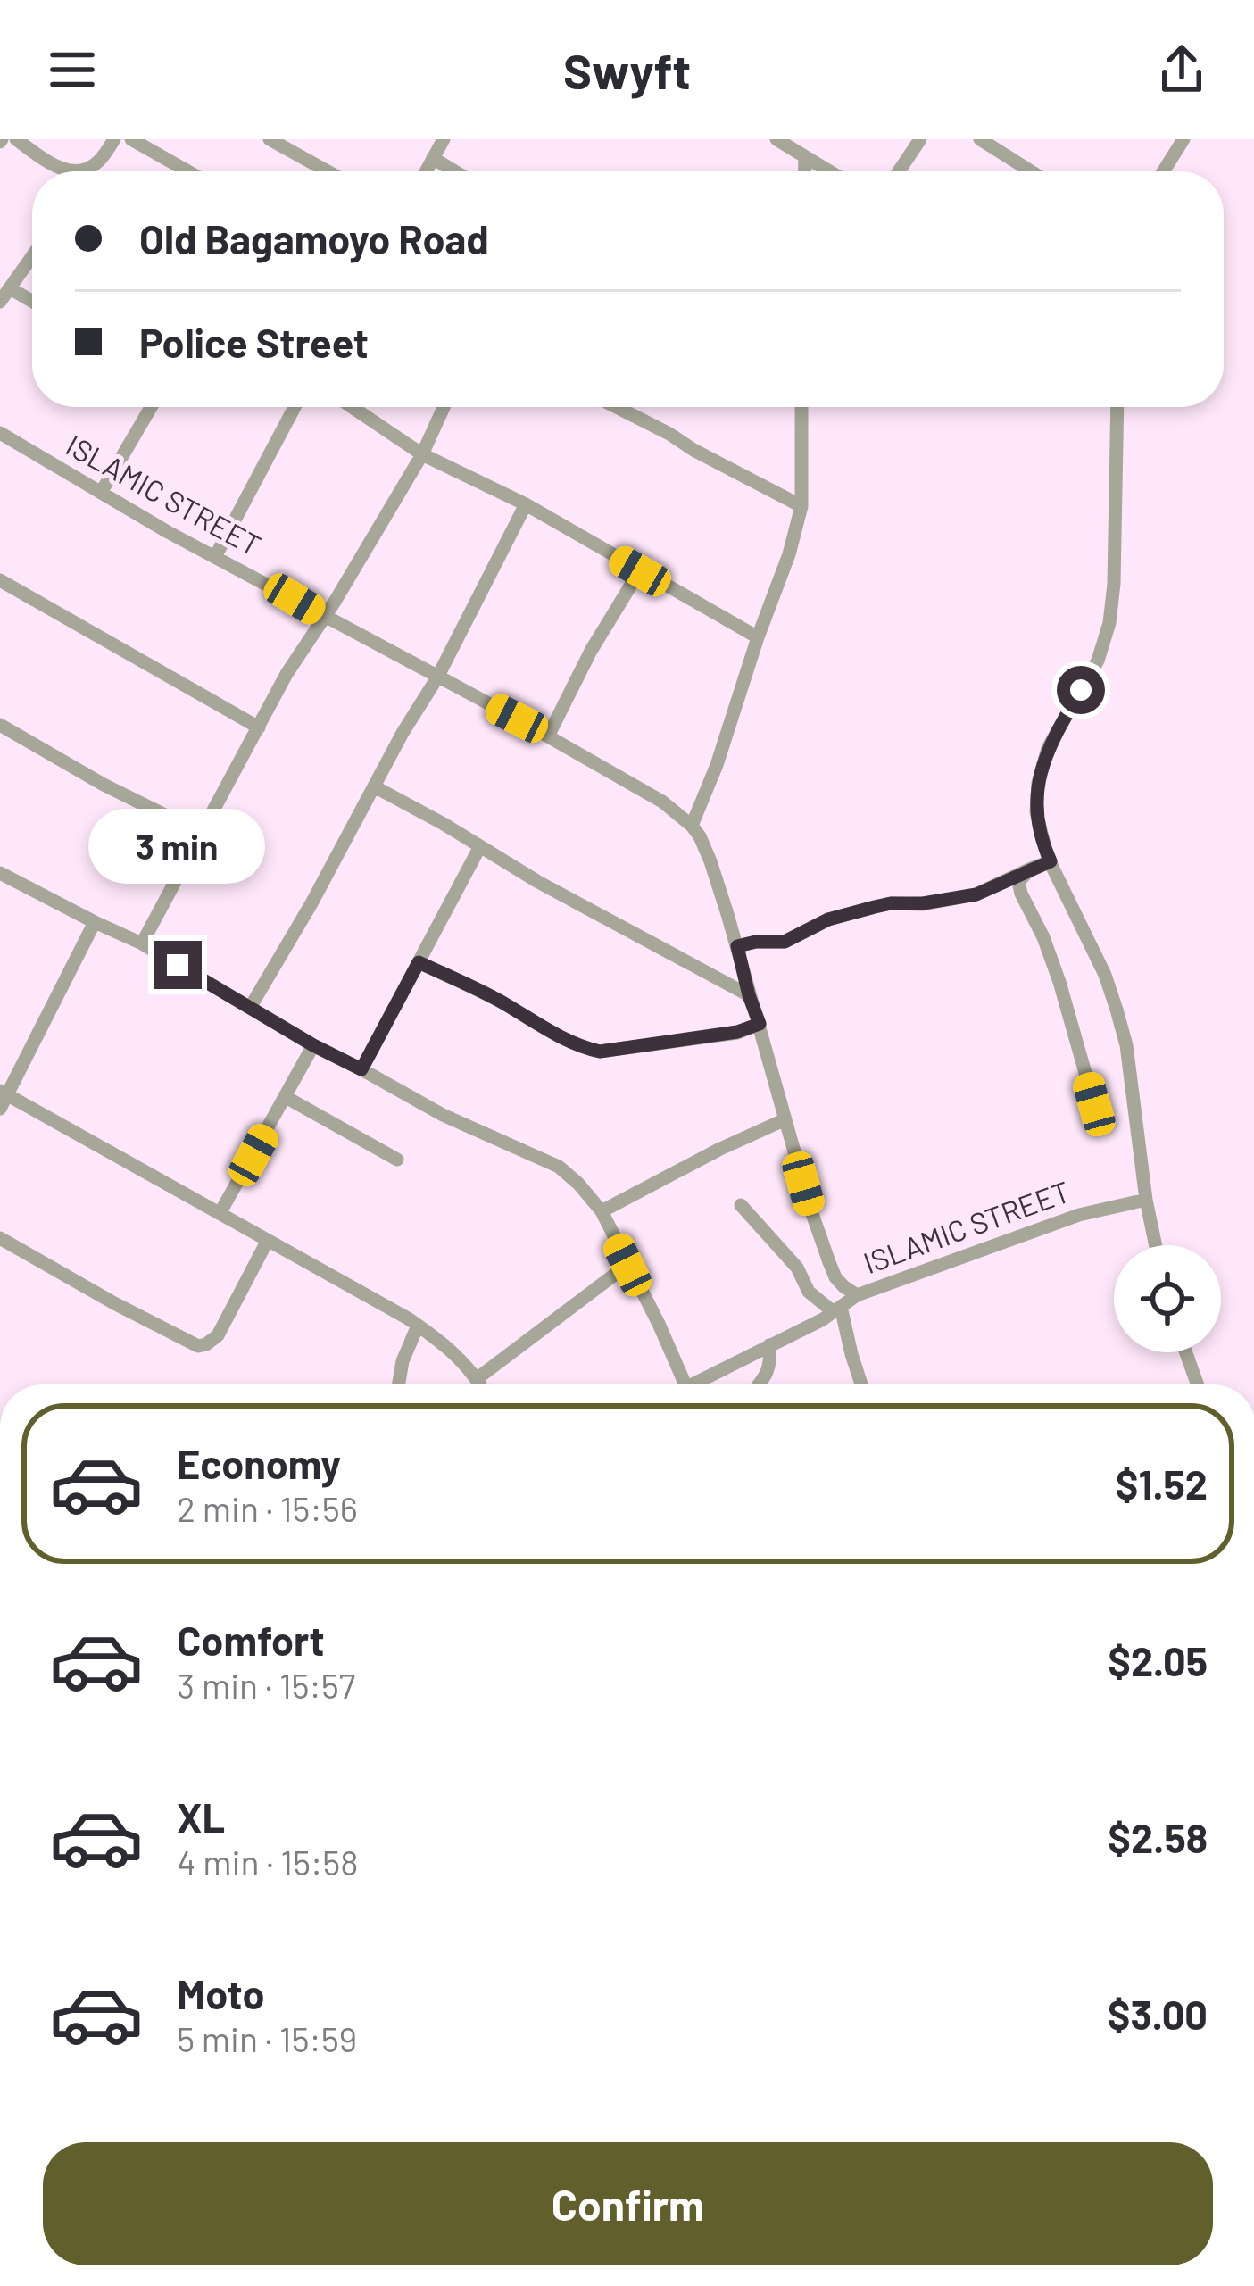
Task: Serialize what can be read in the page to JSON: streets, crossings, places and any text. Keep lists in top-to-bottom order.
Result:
{
  "streets": {
    "street": ["ISLAMIC STREET"]
  },
  "page": {
    "header": "Swyft",
    "banner": ["Old Bagamoyo Road", "Police Street"],
    "bubble": "3 min",
    "list": [
      {
        "name": "Economy",
        "note": "2 min · 15:56",
        "value": "$1.52"
      },
      {
        "name": "Comfort",
        "note": "3 min · 15:57",
        "value": "$2.05"
      },
      {
        "name": "XL",
        "note": "4 min · 15:58",
        "value": "$2.58"
      },
      {
        "name": "Moto",
        "note": "5 min · 15:59",
        "value": "$3.00"
      }
    ],
    "buttons": "Confirm"
  }
}
